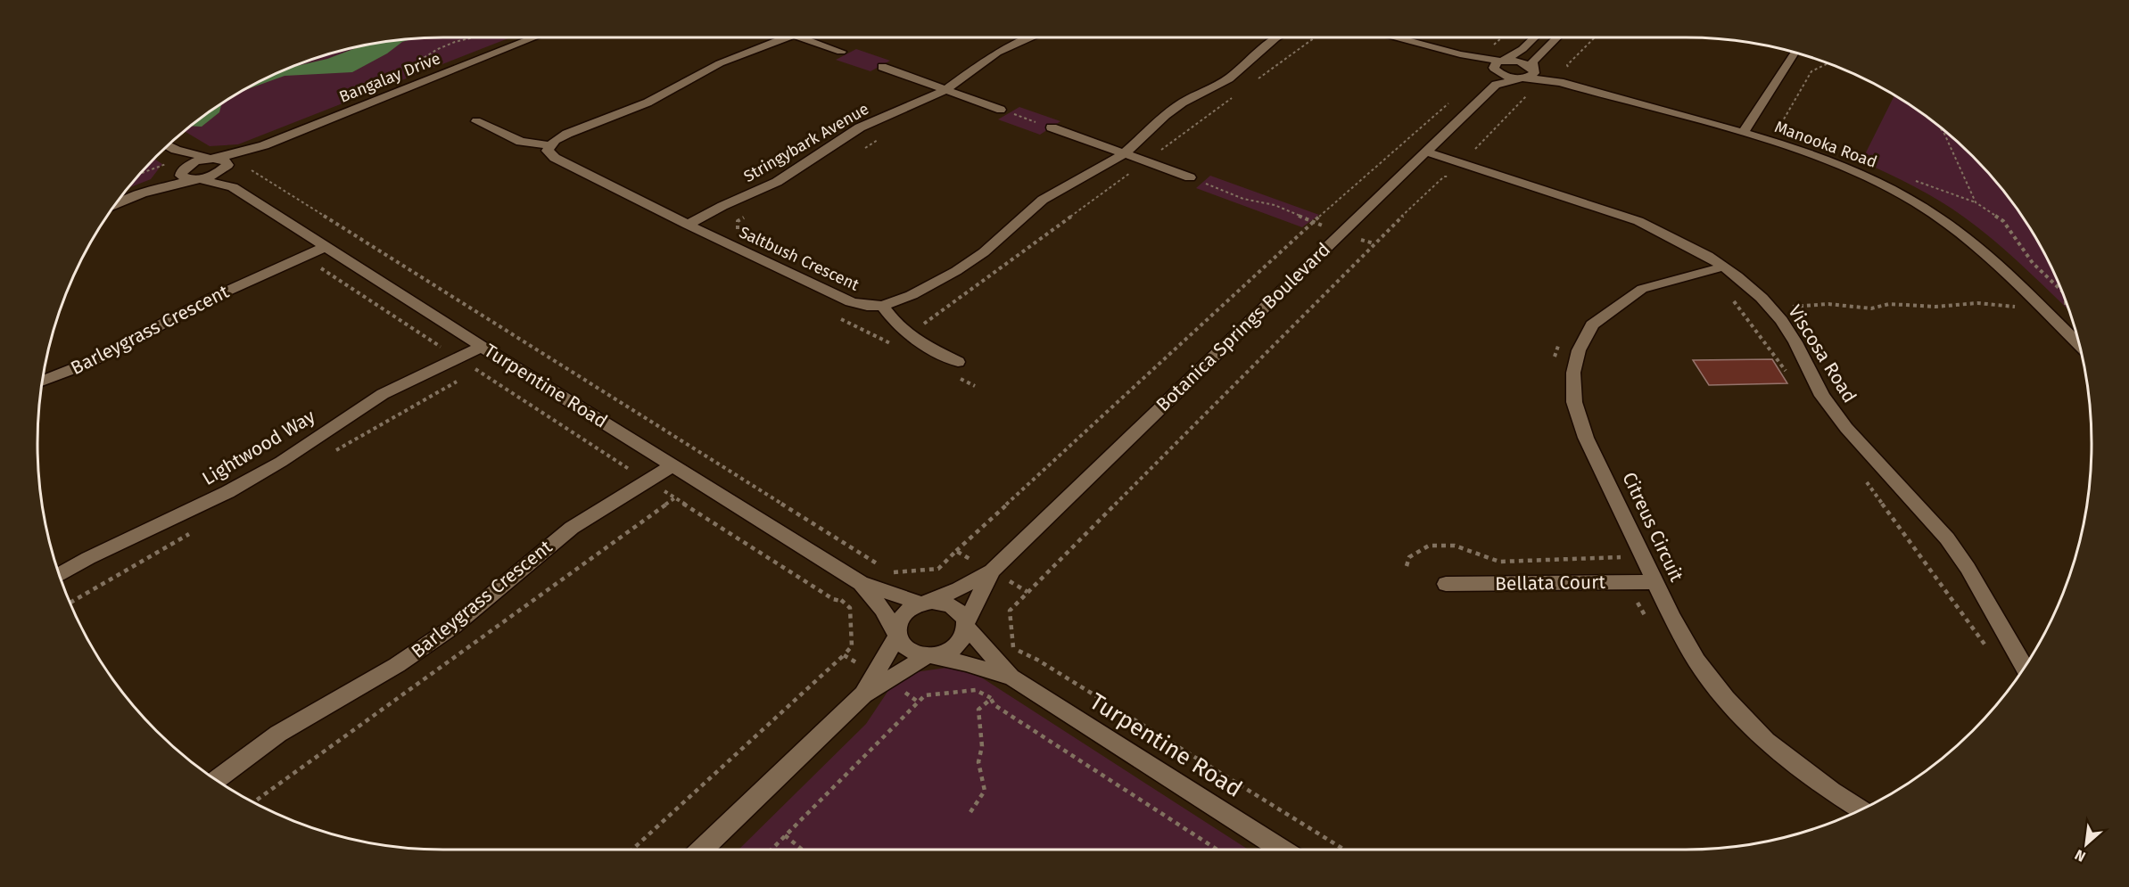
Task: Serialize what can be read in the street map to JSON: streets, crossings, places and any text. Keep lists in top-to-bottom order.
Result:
{
  "streets": {
    "street": [
      "Bangalay Drive",
      "Stringybark Avenue",
      "Manooka Road",
      "Saltbush Crescent",
      "Botanica Springs Boulevard",
      "Barleygrass Crescent",
      "Viscosa Road",
      "Turpentine Road",
      "Lightwood Way",
      "Citreus Circuit",
      "Bellata Court"
    ]
  },
  "crossings": [
    ["Bangalay Drive", "Turpentine Road"],
    ["Stringybark Avenue", "Saltbush Crescent"],
    ["Manooka Road", "Botanica Springs Boulevard"],
    ["Botanica Springs Boulevard", "Viscosa Road"],
    ["Botanica Springs Boulevard", "Turpentine Road"],
    ["Barleygrass Crescent", "Turpentine Road"],
    ["Viscosa Road", "Citreus Circuit"],
    ["Turpentine Road", "Lightwood Way"],
    ["Citreus Circuit", "Bellata Court"]
  ],
  "north": "bottom left"
}
